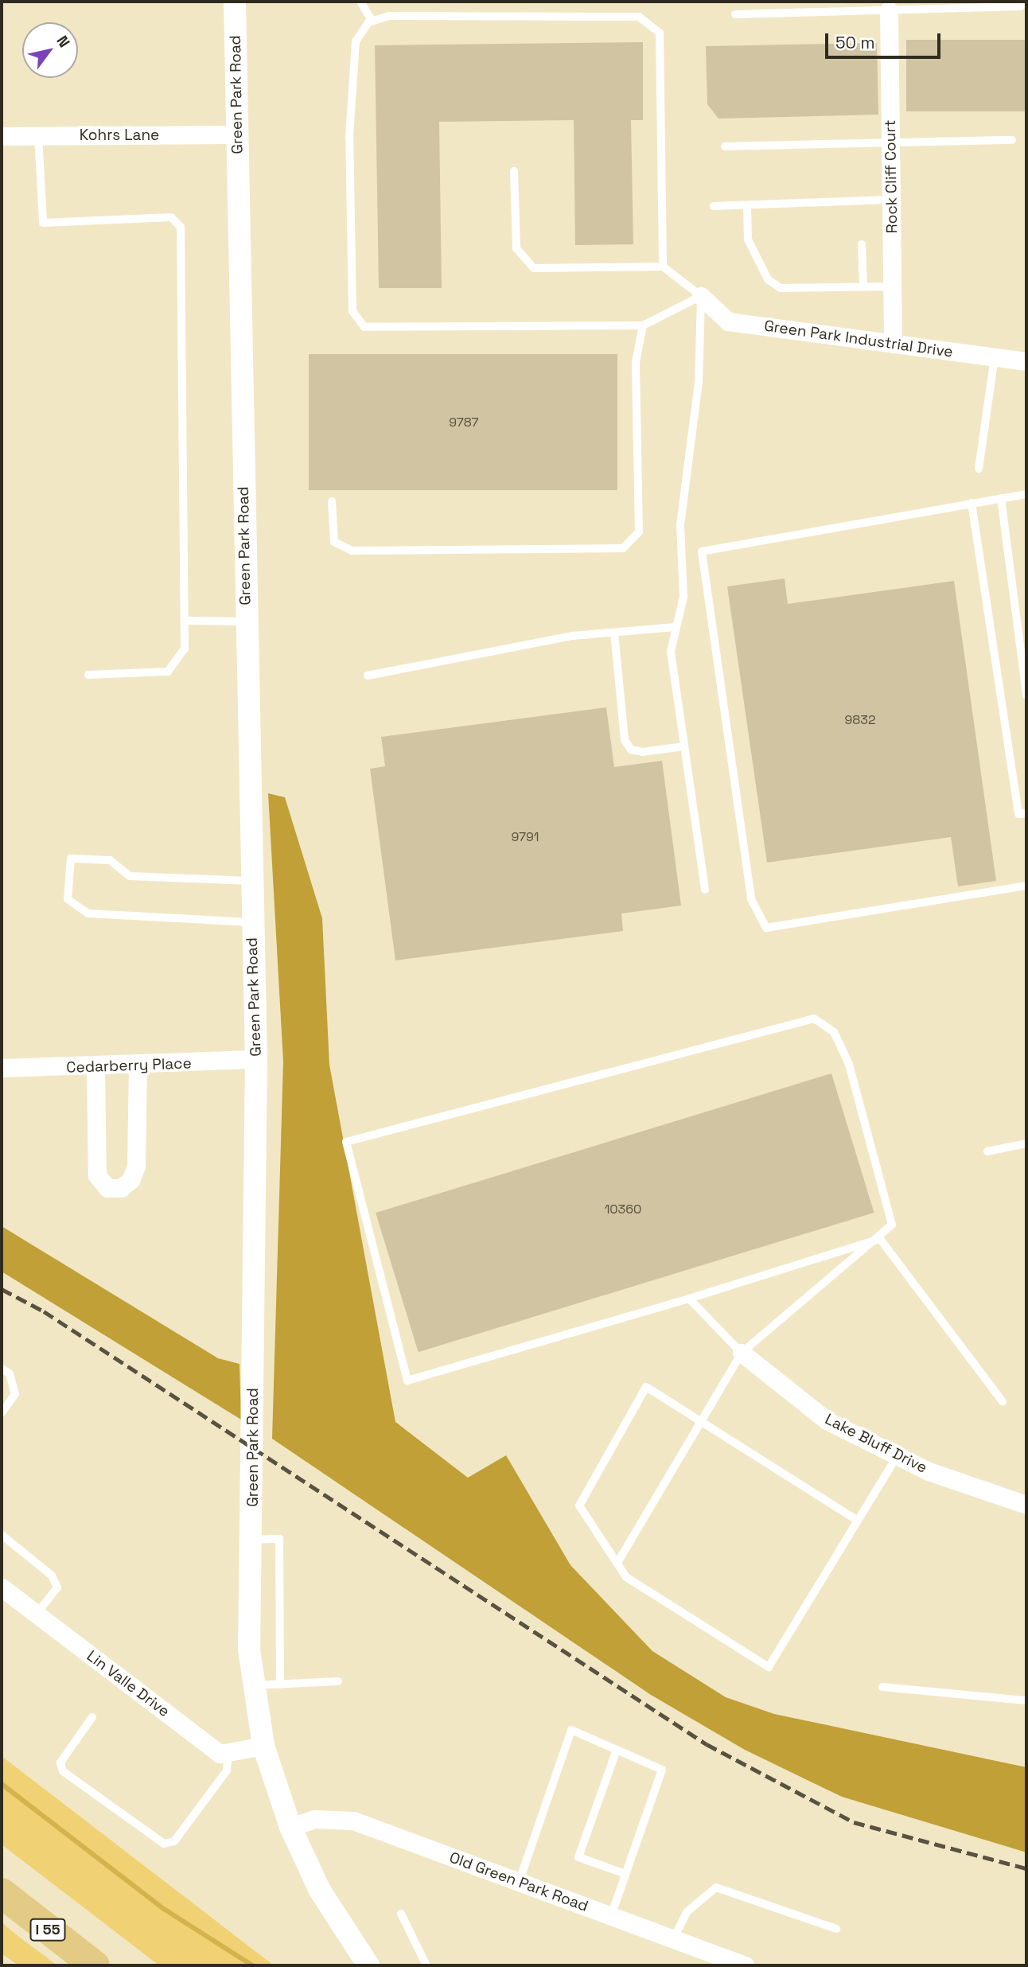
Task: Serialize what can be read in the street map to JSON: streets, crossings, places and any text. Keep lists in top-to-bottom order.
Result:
{
  "streets": {
    "highway": ["I 55"],
    "street": [
      "Green Park Road",
      "Kohrs Lane",
      "Rock Cliff Court",
      "Green Park Industrial Drive",
      "Cedarberry Place",
      "Lake Bluff Drive",
      "Lin Valle Drive",
      "Old Green Park Road"
    ]
  },
  "crossings": [
    ["Green Park Road", "Kohrs Lane"],
    ["Green Park Road", "Cedarberry Place"],
    ["Green Park Road", "Old Green Park Road"],
    ["Rock Cliff Court", "Green Park Industrial Drive"]
  ],
  "house_numbers": [
    "9787",
    "9832",
    "9791",
    "10360"
  ],
  "scale_bar": "50 m",
  "north": "top right"
}
